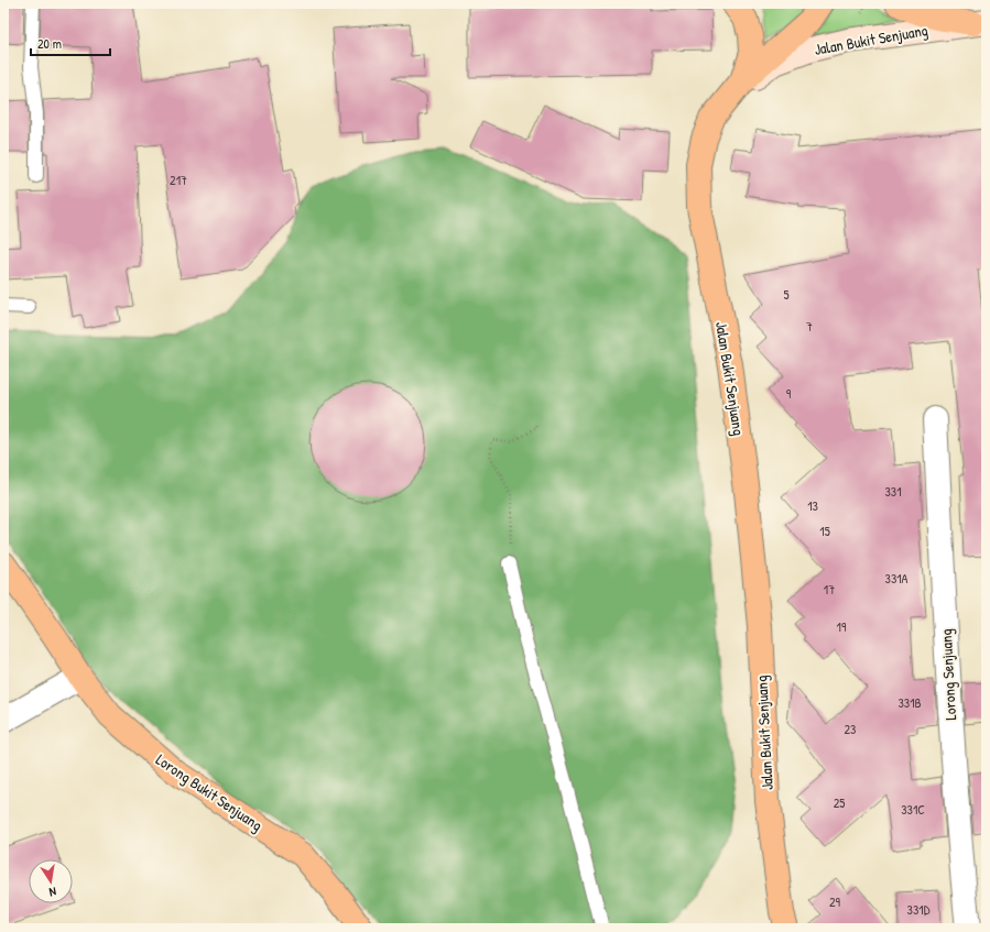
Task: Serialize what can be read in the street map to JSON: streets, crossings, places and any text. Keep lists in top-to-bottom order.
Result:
{
  "streets": {
    "main road": ["Jalan Bukit Senjuang", "Lorong Bukit Senjuang"],
    "street": ["Lorong Senjuang"]
  },
  "house_numbers": [
    "217",
    "5",
    "7",
    "9",
    "331",
    "13",
    "15",
    "331A",
    "17",
    "19",
    "331B",
    "23",
    "25",
    "331C",
    "29",
    "331D"
  ],
  "scale_bar": "20 m",
  "north": "bottom"
}
